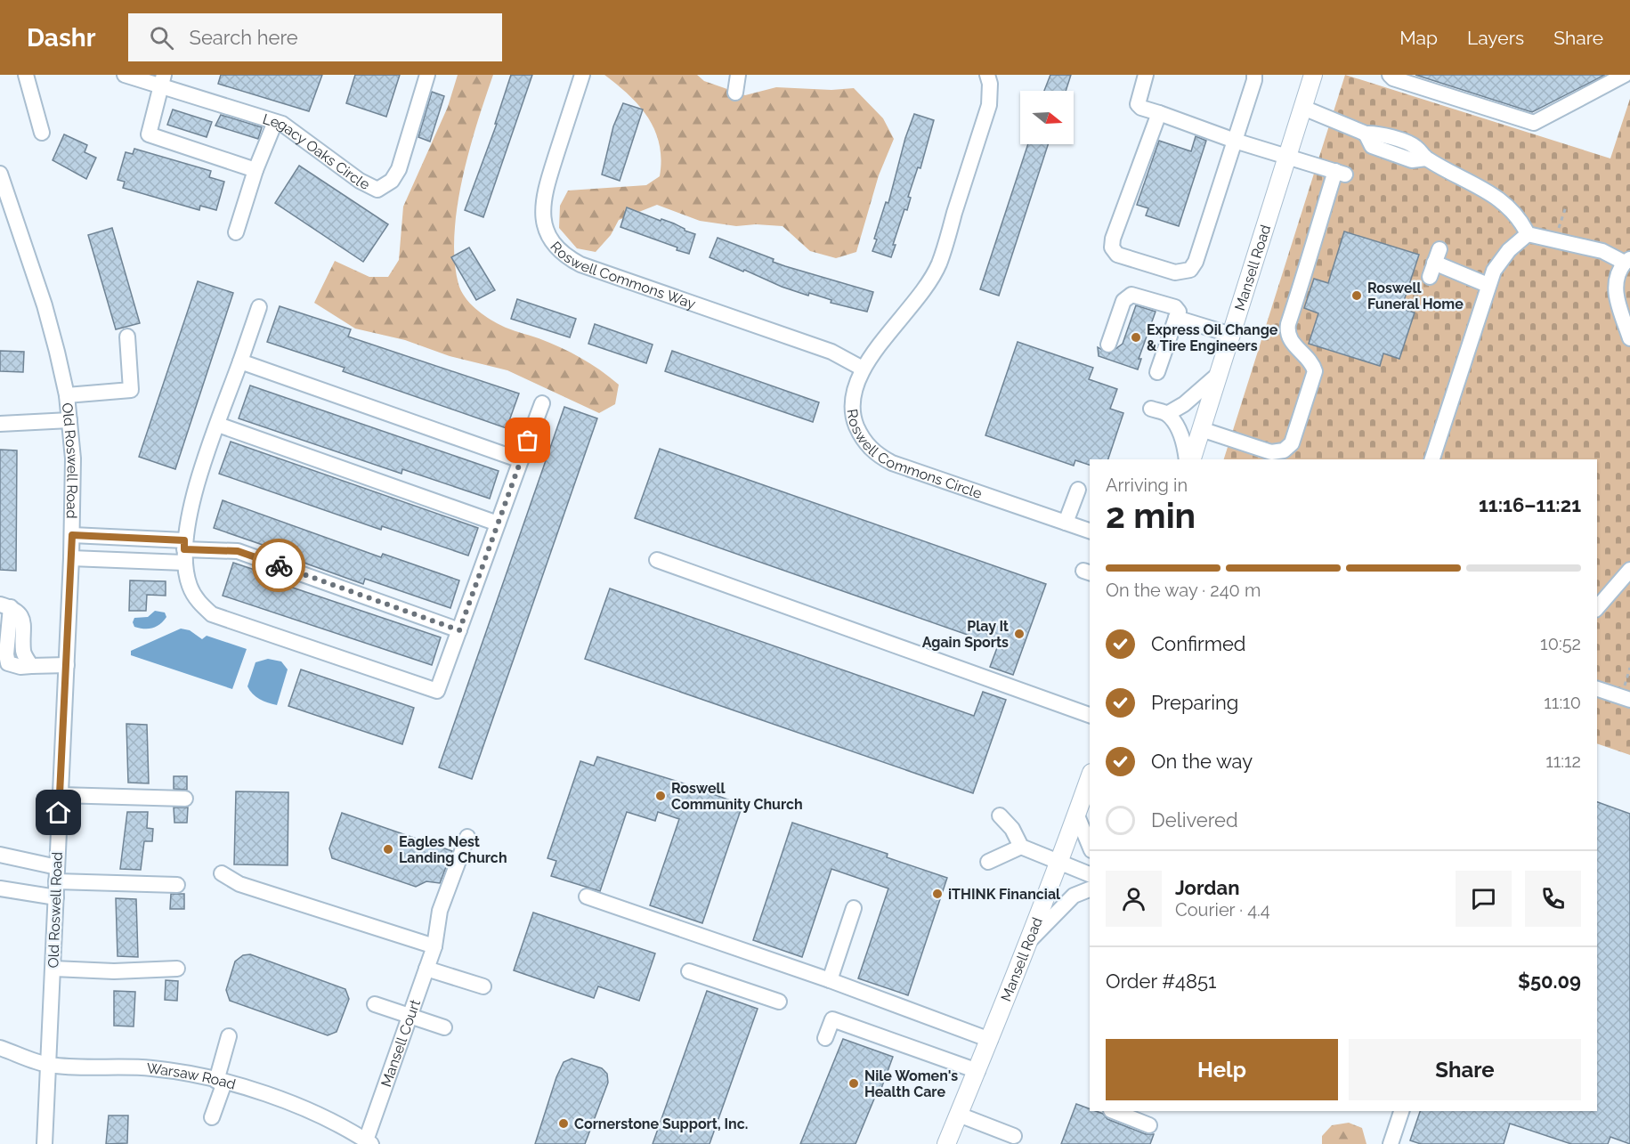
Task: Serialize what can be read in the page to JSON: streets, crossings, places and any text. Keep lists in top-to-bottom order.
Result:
{
  "streets": {
    "main road": ["Mansell Road"],
    "street": [
      "Legacy Oaks Circle",
      "Roswell Commons Way",
      "Roswell Commons Circle",
      "Old Roswell Road",
      "Mansell Court",
      "Warsaw Road"
    ]
  },
  "crossings": [
    ["Roswell Commons Way", "Roswell Commons Circle"],
    ["Old Roswell Road", "Warsaw Road"],
    ["Mansell Court", "Warsaw Road"]
  ],
  "places": [
    "Roswell Funeral Home",
    "Express Oil Change & Tire Engineers",
    "Play It Again Sports",
    "Roswell Community Church",
    "Eagles Nest Landing Church",
    "iTHINK Financial",
    "Nile Women's Health Care",
    "Cornerstone Support, Inc."
  ],
  "north": "right",
  "page": {
    "header": "Dashr",
    "search": "Search here",
    "nav": ["Map", "Layers", "Share"],
    "heading": ["2 min", "Arriving in", "11:16–11:21"],
    "panel": [
      "Jordan",
      "Courier · 4.4",
      "Order #4851",
      "$50.09"
    ],
    "bar": "On the way · 240 m",
    "list": [
      ["Confirmed", "10:52"],
      ["Preparing", "11:10"],
      ["On the way", "11:12"],
      "Delivered"
    ],
    "buttons": ["Help", "Share"]
  }
}
